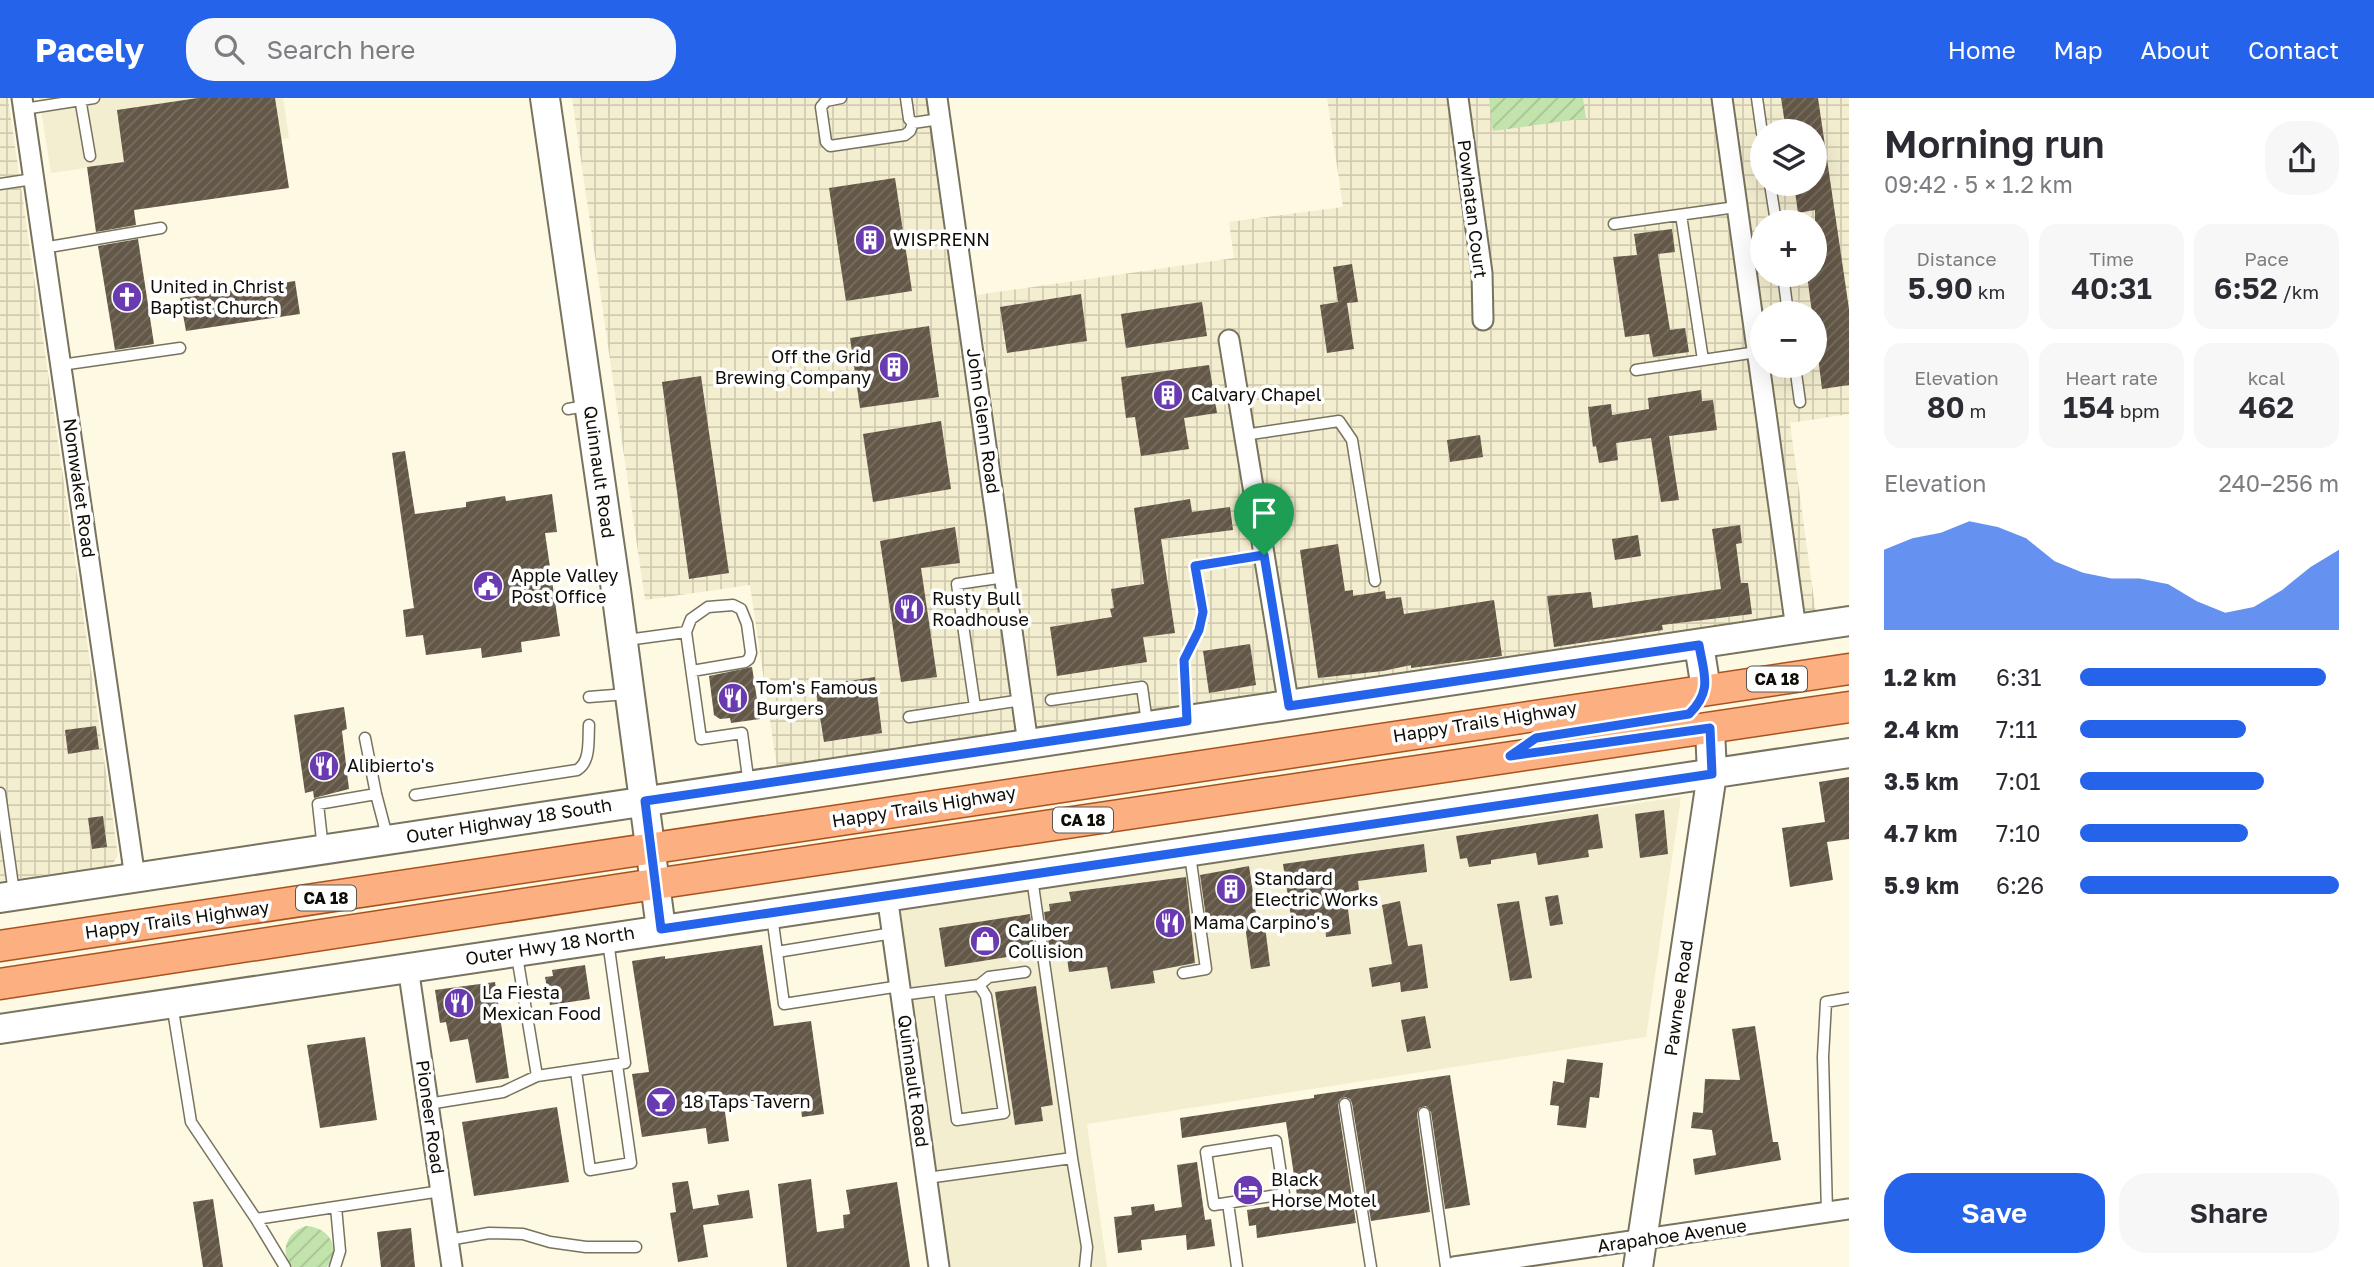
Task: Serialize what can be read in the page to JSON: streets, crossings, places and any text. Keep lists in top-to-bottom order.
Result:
{
  "streets": {
    "main road": ["CA 18", "Happy Trails Highway"],
    "street": [
      "Powhatan Court",
      "John Glenn Road",
      "Quinnault Road",
      "Nomwaket Road",
      "Outer Highway 18 South",
      "Outer Hwy 18 North",
      "Pawnee Road",
      "Pioneer Road",
      "Arapahoe Avenue"
    ]
  },
  "crossings": [
    ["John Glenn Road", "Outer Highway 18 South"],
    ["Quinnault Road", "Happy Trails Highway"],
    ["Quinnault Road", "Outer Highway 18 South"],
    ["Quinnault Road", "Outer Hwy 18 North"],
    ["Nomwaket Road", "Outer Highway 18 South"],
    ["Happy Trails Highway", "Pawnee Road"],
    ["Outer Hwy 18 North", "Pawnee Road"],
    ["Outer Hwy 18 North", "Pioneer Road"],
    ["Pawnee Road", "Arapahoe Avenue"]
  ],
  "places": {
    "building": [
      "WISPRENN",
      "Off the Grid Brewing Company",
      "Calvary Chapel",
      "Standard Electric Works"
    ],
    "church": ["United in Christ Baptist Church"],
    "public building": ["Apple Valley Post Office"],
    "restaurant": [
      "Rusty Bull Roadhouse",
      "Tom's Famous Burgers",
      "Alibierto's",
      "Mama Carpino's",
      "La Fiesta Mexican Food"
    ],
    "shop": ["Caliber Collision"],
    "bar": ["18 Taps Tavern"],
    "hotel": ["Black Horse Motel"]
  },
  "page": {
    "header": "Pacely",
    "search": "Search here",
    "nav": [
      "Home",
      "Map",
      "About",
      "Contact"
    ],
    "heading": ["Morning run", "09:42 · 5 × 1.2 km"],
    "map_buttons": ["+", "−"],
    "stats": [
      ["Distance", "5.90 km"],
      ["Time", "40:31"],
      ["Pace", "6:52 /km"],
      ["Elevation", "80 m"],
      ["Heart rate", "154 bpm"],
      ["kcal", "462"]
    ],
    "chart": ["Elevation", "240–256 m"],
    "list": [
      {
        "name": "1.2 km",
        "note": "6:31"
      },
      {
        "name": "2.4 km",
        "note": "7:11"
      },
      {
        "name": "3.5 km",
        "note": "7:01"
      },
      {
        "name": "4.7 km",
        "note": "7:10"
      },
      {
        "name": "5.9 km",
        "note": "6:26"
      }
    ],
    "buttons": ["Save", "Share"]
  }
}
